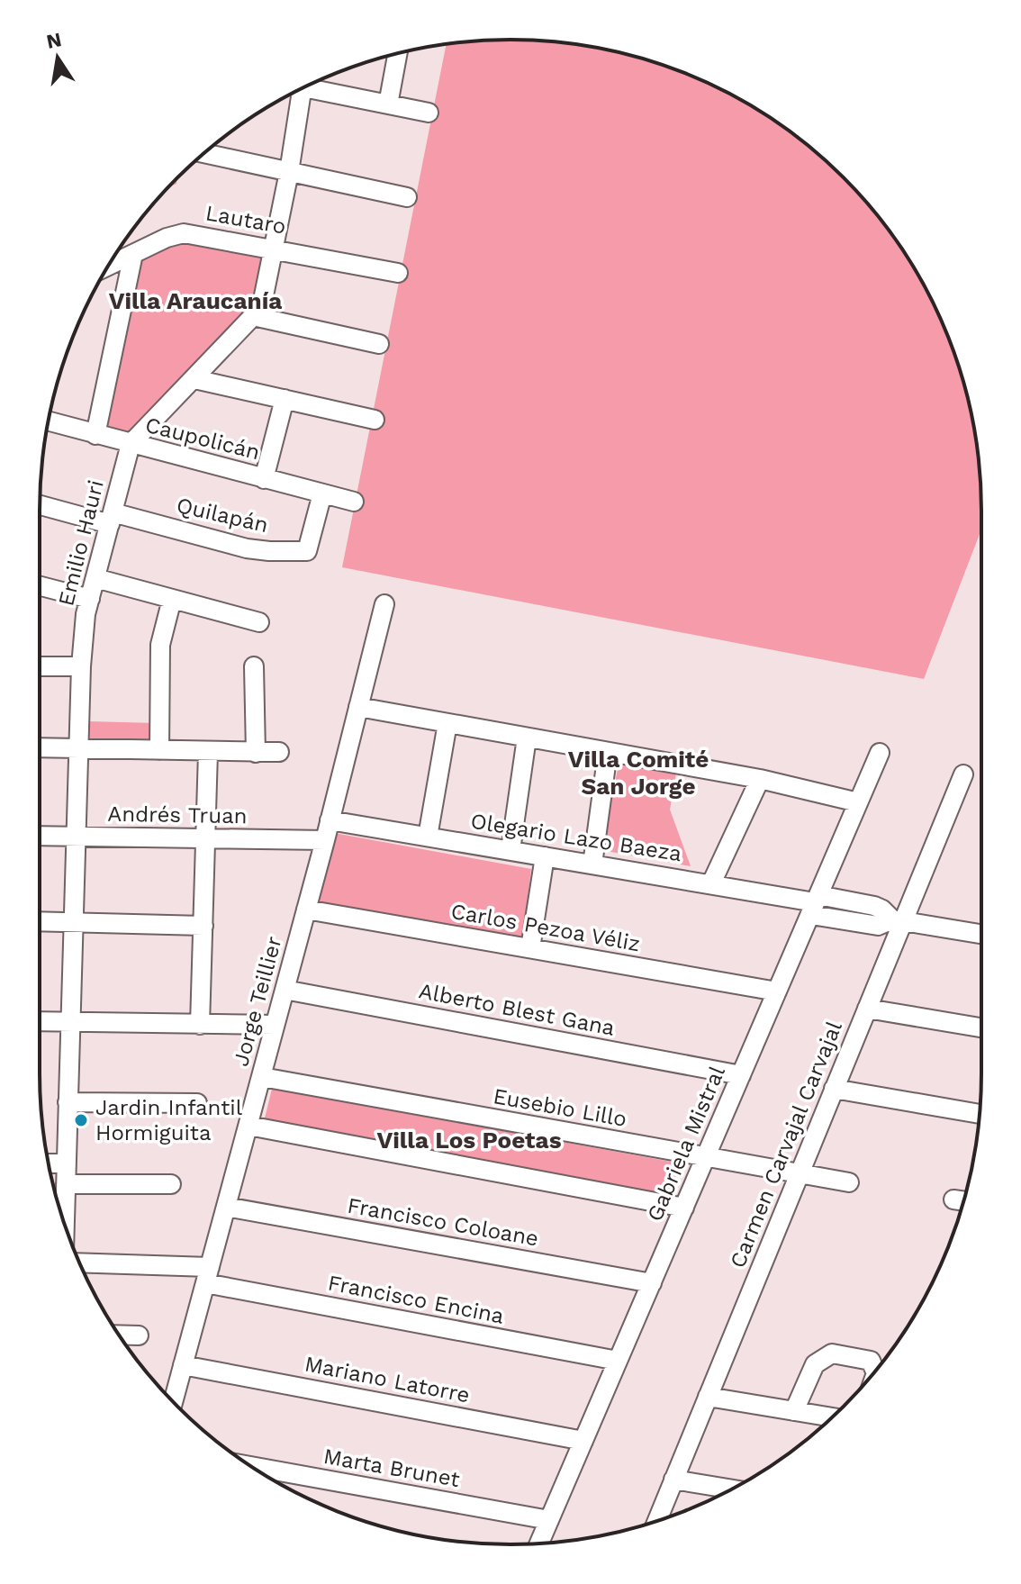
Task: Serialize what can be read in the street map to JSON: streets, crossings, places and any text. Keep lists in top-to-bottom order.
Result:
{
  "streets": {
    "street": [
      "Lautaro",
      "Caupolicán",
      "Quilapán",
      "Emilio Hauri",
      "Andrés Truan",
      "Olegario Lazo Baeza",
      "Carlos Pezoa Véliz",
      "Jorge Teillier",
      "Alberto Blest Gana",
      "Eusebio Lillo",
      "Gabriela Mistral",
      "Carmen Carvajal Carvajal",
      "Francisco Coloane",
      "Francisco Encina",
      "Mariano Latorre",
      "Marta Brunet"
    ]
  },
  "crossings": [
    ["Lautaro", "Emilio Hauri"],
    ["Caupolicán", "Quilapán"],
    ["Caupolicán", "Emilio Hauri"],
    ["Quilapán", "Emilio Hauri"],
    ["Emilio Hauri", "Andrés Truan"],
    ["Andrés Truan", "Jorge Teillier"],
    ["Olegario Lazo Baeza", "Jorge Teillier"],
    ["Olegario Lazo Baeza", "Gabriela Mistral"],
    ["Olegario Lazo Baeza", "Carmen Carvajal Carvajal"],
    ["Carlos Pezoa Véliz", "Jorge Teillier"],
    ["Carlos Pezoa Véliz", "Gabriela Mistral"],
    ["Jorge Teillier", "Alberto Blest Gana"],
    ["Jorge Teillier", "Eusebio Lillo"],
    ["Jorge Teillier", "Francisco Coloane"],
    ["Jorge Teillier", "Francisco Encina"],
    ["Jorge Teillier", "Mariano Latorre"],
    ["Alberto Blest Gana", "Gabriela Mistral"],
    ["Eusebio Lillo", "Gabriela Mistral"],
    ["Eusebio Lillo", "Carmen Carvajal Carvajal"],
    ["Gabriela Mistral", "Francisco Coloane"],
    ["Gabriela Mistral", "Francisco Encina"],
    ["Gabriela Mistral", "Mariano Latorre"],
    ["Gabriela Mistral", "Marta Brunet"]
  ],
  "districts": ["Villa Araucanía", "Villa Comité San Jorge", "Villa Los Poetas"],
  "places": ["Jardin Infantil Hormiguita"],
  "north": "top"
}
